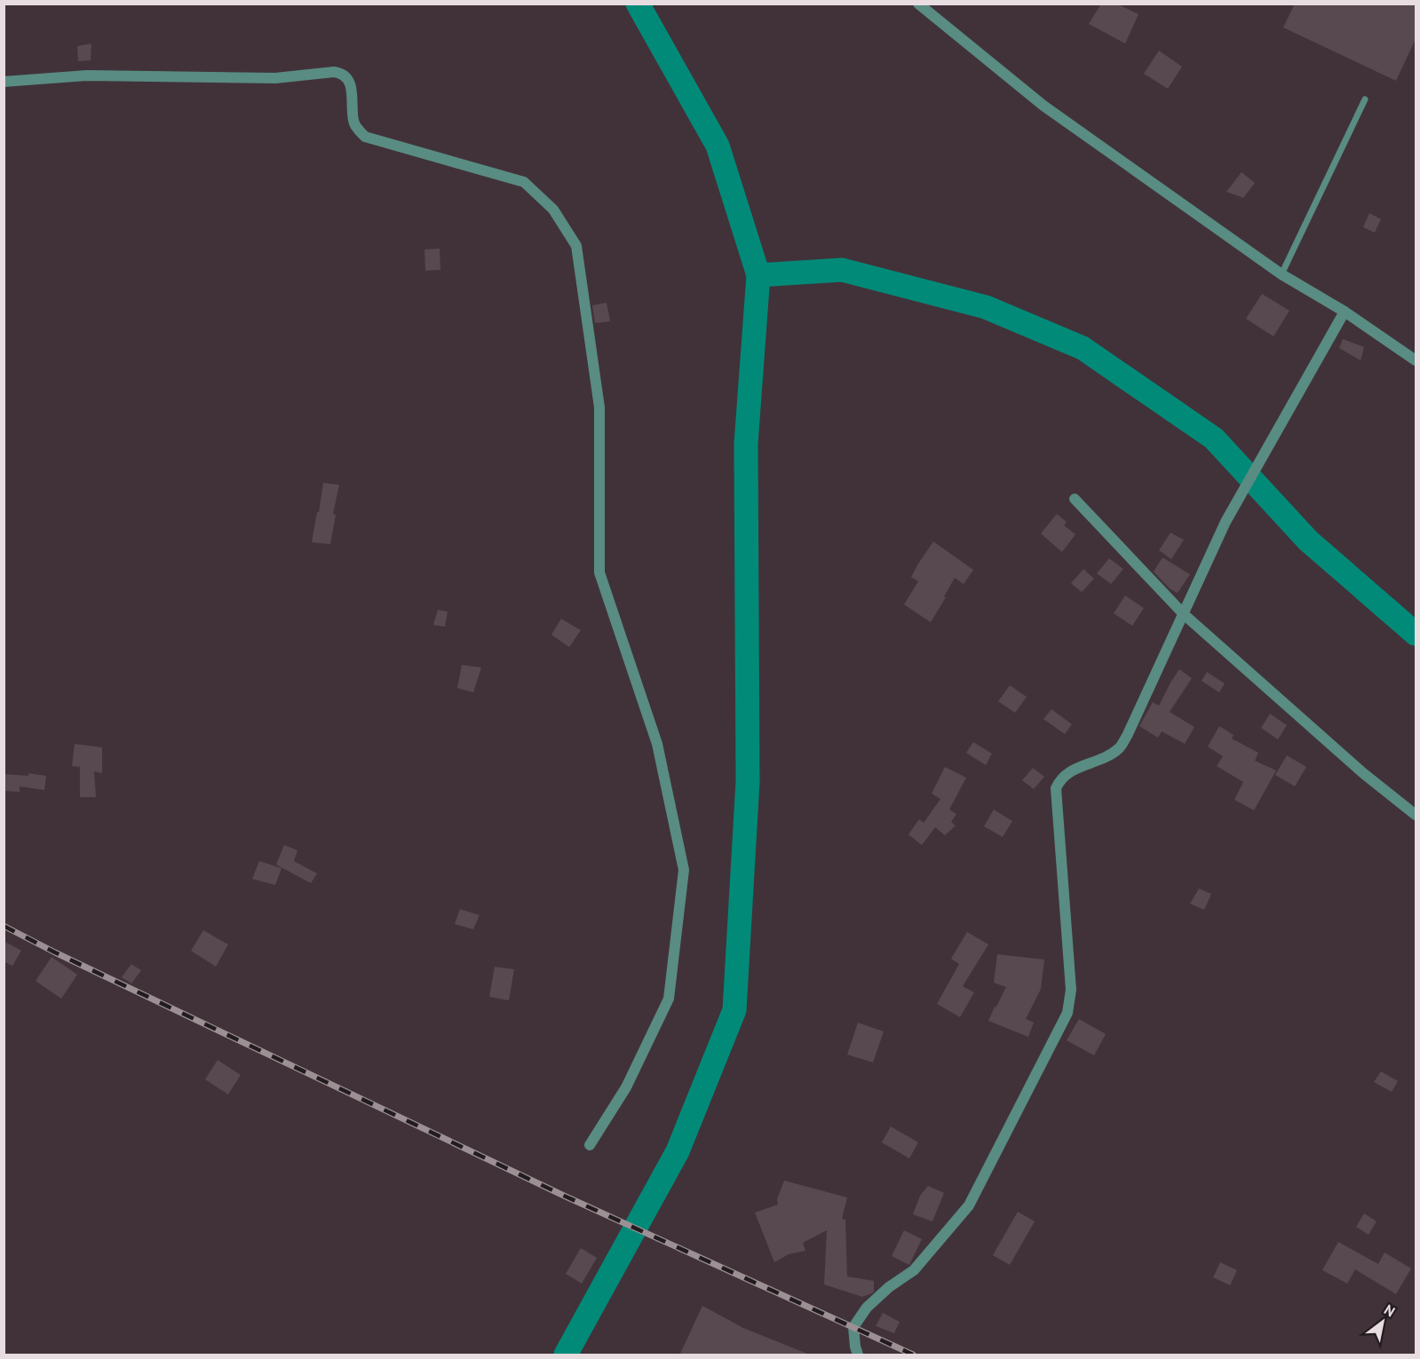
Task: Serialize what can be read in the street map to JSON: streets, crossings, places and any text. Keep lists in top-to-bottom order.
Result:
{
  "north": "top right"
}
